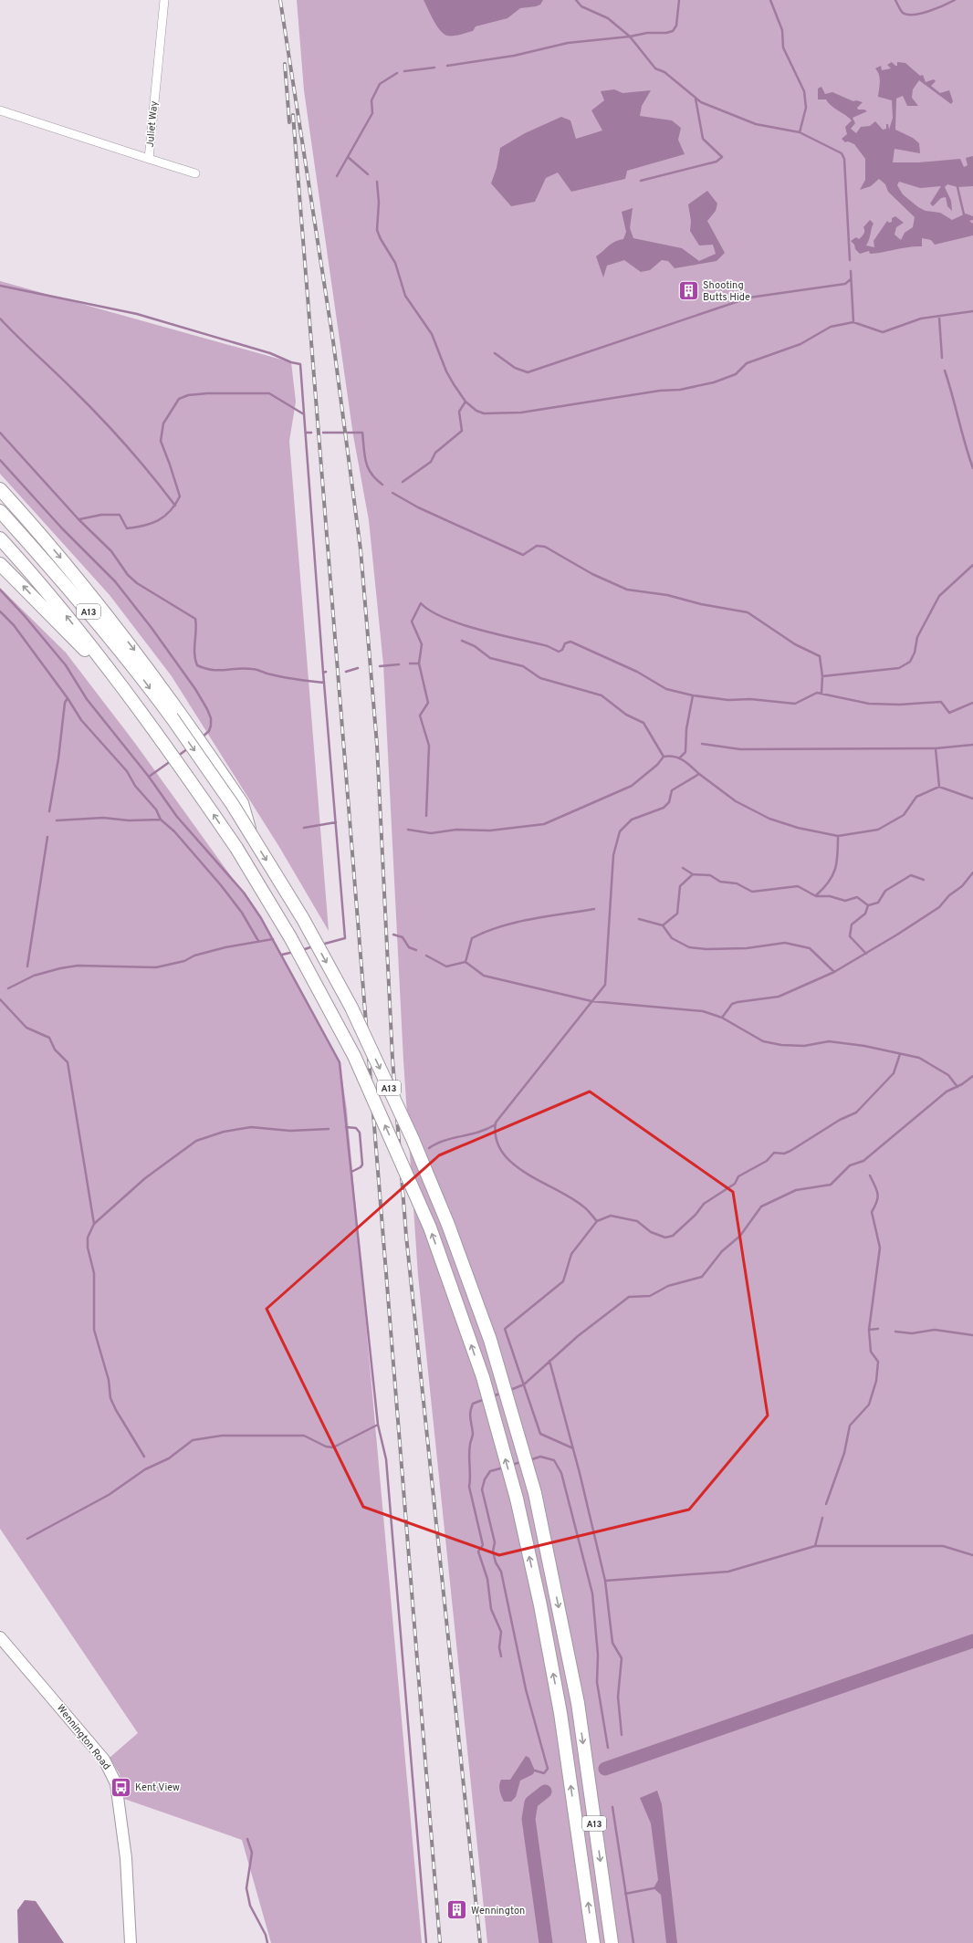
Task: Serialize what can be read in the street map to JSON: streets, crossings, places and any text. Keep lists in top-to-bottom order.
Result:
{
  "streets": {
    "highway": ["A13"],
    "main road": ["Wennington Road"],
    "street": ["Juliet Way"]
  },
  "places": {
    "building": ["Shooting Butts Hide", "Wennington"],
    "bus stop": ["Kent View"]
  }
}
